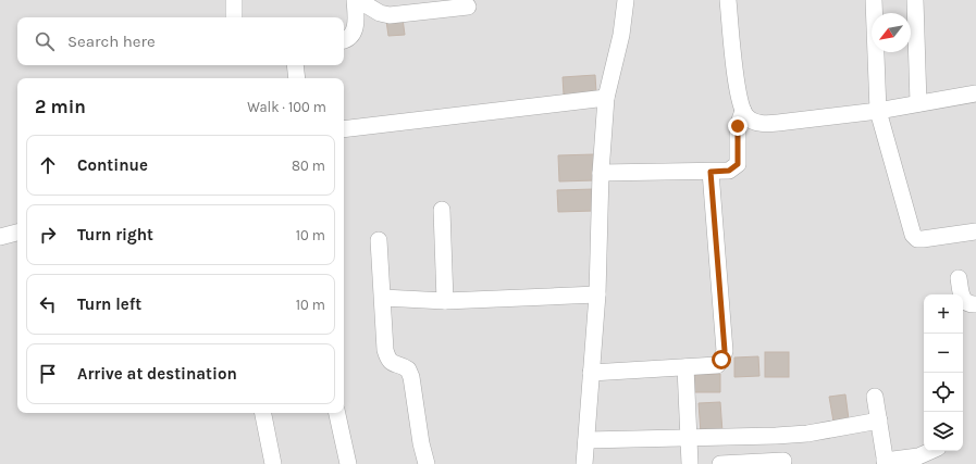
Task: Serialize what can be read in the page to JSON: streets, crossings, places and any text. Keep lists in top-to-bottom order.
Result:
{
  "north": "bottom left",
  "page": {
    "search": "Search here",
    "heading": ["2 min", "Walk · 100 m"],
    "list": [
      ["Continue", "80 m"],
      ["Turn right", "10 m"],
      ["Turn left", "10 m"],
      "Arrive at destination"
    ],
    "map_buttons": ["+", "−"]
  }
}
